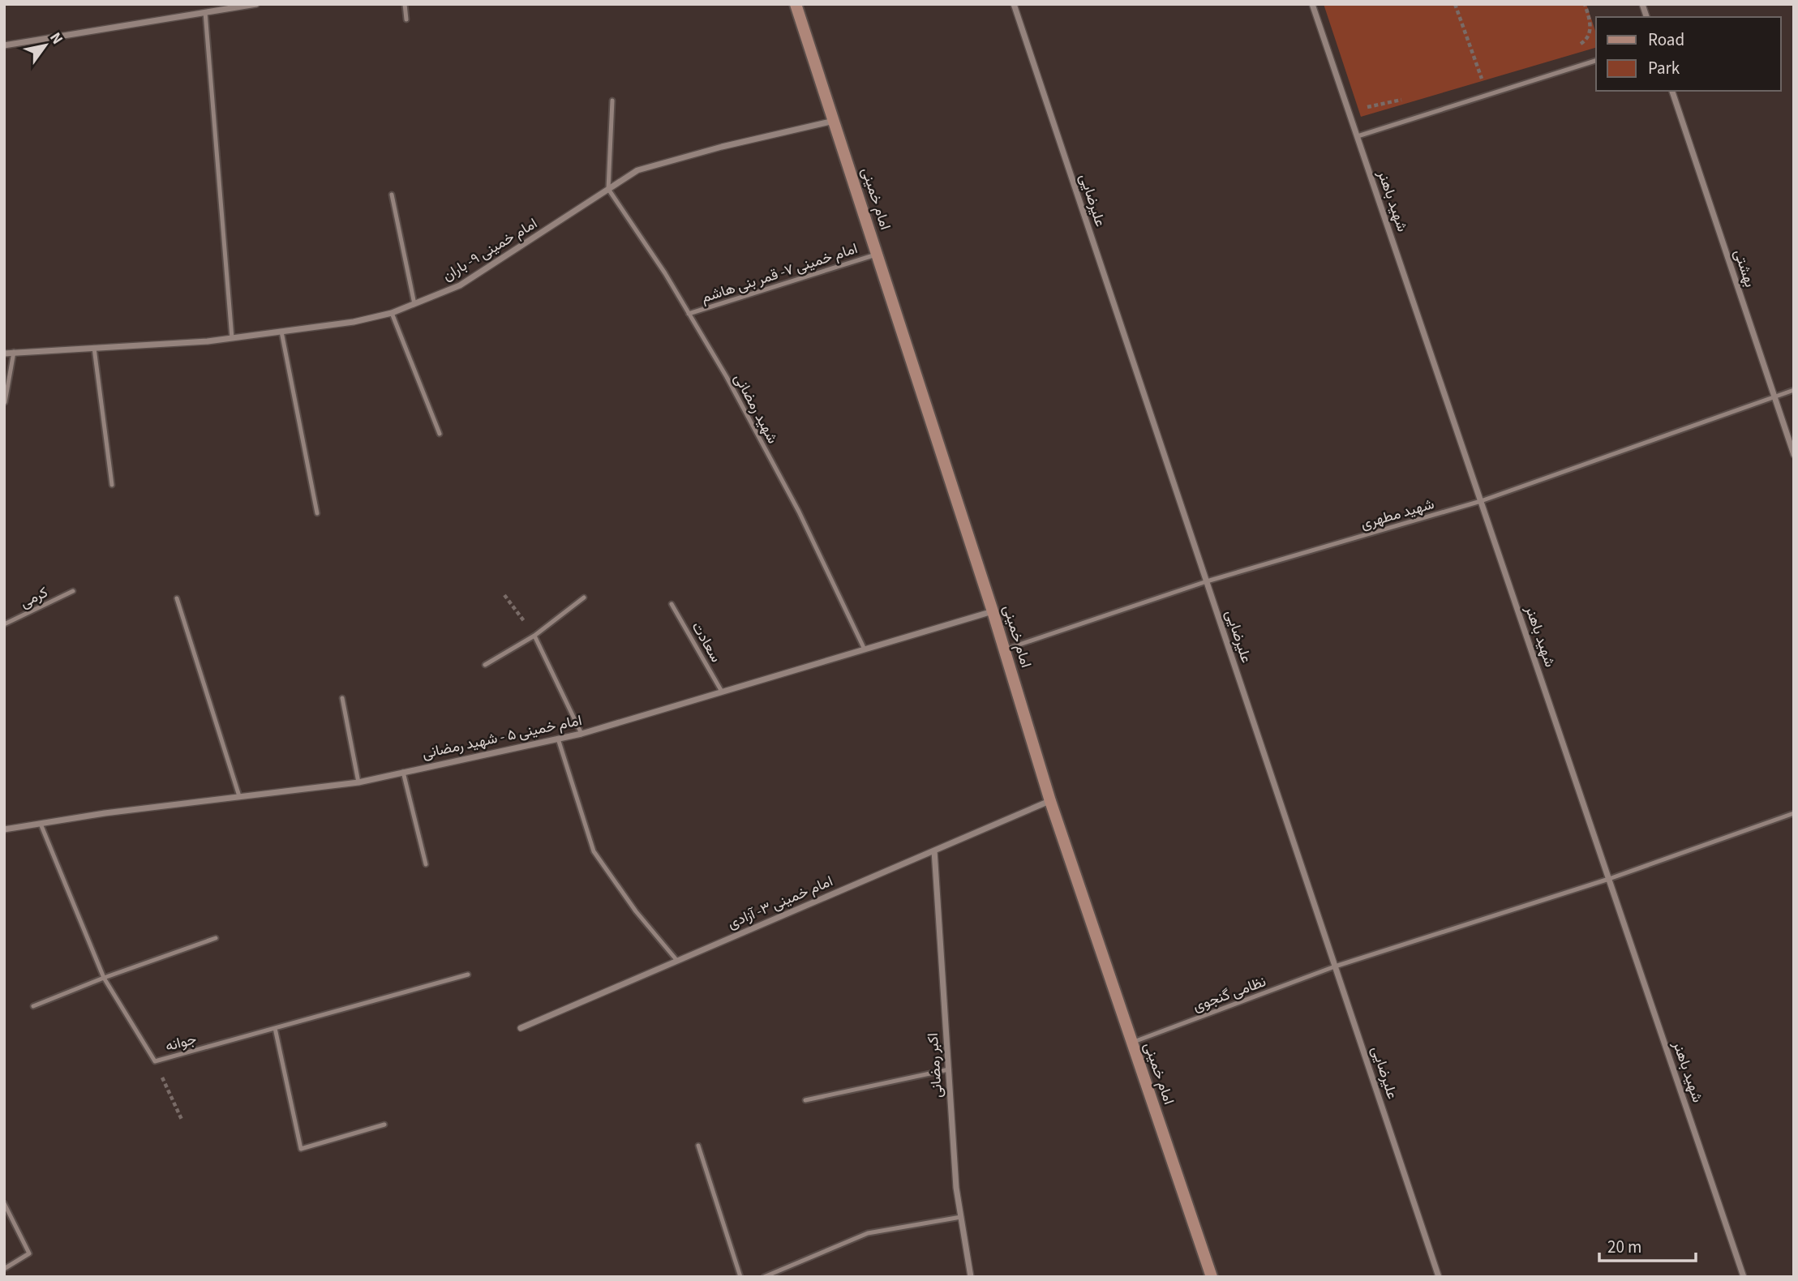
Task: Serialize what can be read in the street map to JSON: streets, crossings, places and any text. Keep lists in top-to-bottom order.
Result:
{
  "streets": {
    "main road": ["امام خمینی"],
    "street": [
      "علیرضایی",
      "شهید باهنر",
      "امام خمینی ۹- باران",
      "بهشتی",
      "امام خمینی ۵ - شهید رمضانی",
      "امام خمینی ۳- آزادی",
      "اکبر رمضانی"
    ],
    "lane": [
      "امام خمینی ۷- قمر بنی هاشم",
      "شهید رمضانی",
      "شهید مطهری",
      "کرمی",
      "سعادت",
      "نظامی گنجوی",
      "جوانه"
    ]
  },
  "crossings": [
    ["امام خمینی", "امام خمینی ۹- باران"],
    ["امام خمینی", "امام خمینی ۷- قمر بنی هاشم"],
    ["امام خمینی", "شهید مطهری"],
    ["امام خمینی", "امام خمینی ۵ - شهید رمضانی"],
    ["امام خمینی", "امام خمینی ۳- آزادی"],
    ["امام خمینی", "نظامی گنجوی"],
    ["علیرضایی", "شهید مطهری"],
    ["علیرضایی", "نظامی گنجوی"],
    ["شهید باهنر", "شهید مطهری"],
    ["شهید باهنر", "نظامی گنجوی"],
    ["امام خمینی ۹- باران", "شهید رمضانی"],
    ["بهشتی", "شهید مطهری"],
    ["امام خمینی ۷- قمر بنی هاشم", "شهید رمضانی"],
    ["شهید رمضانی", "امام خمینی ۵ - شهید رمضانی"],
    ["سعادت", "امام خمینی ۵ - شهید رمضانی"],
    ["امام خمینی ۵ - شهید رمضانی", "جوانه"],
    ["امام خمینی ۳- آزادی", "اکبر رمضانی"]
  ],
  "legend": ["Road", "Park"],
  "scale_bar": "20 m",
  "north": "top right"
}
